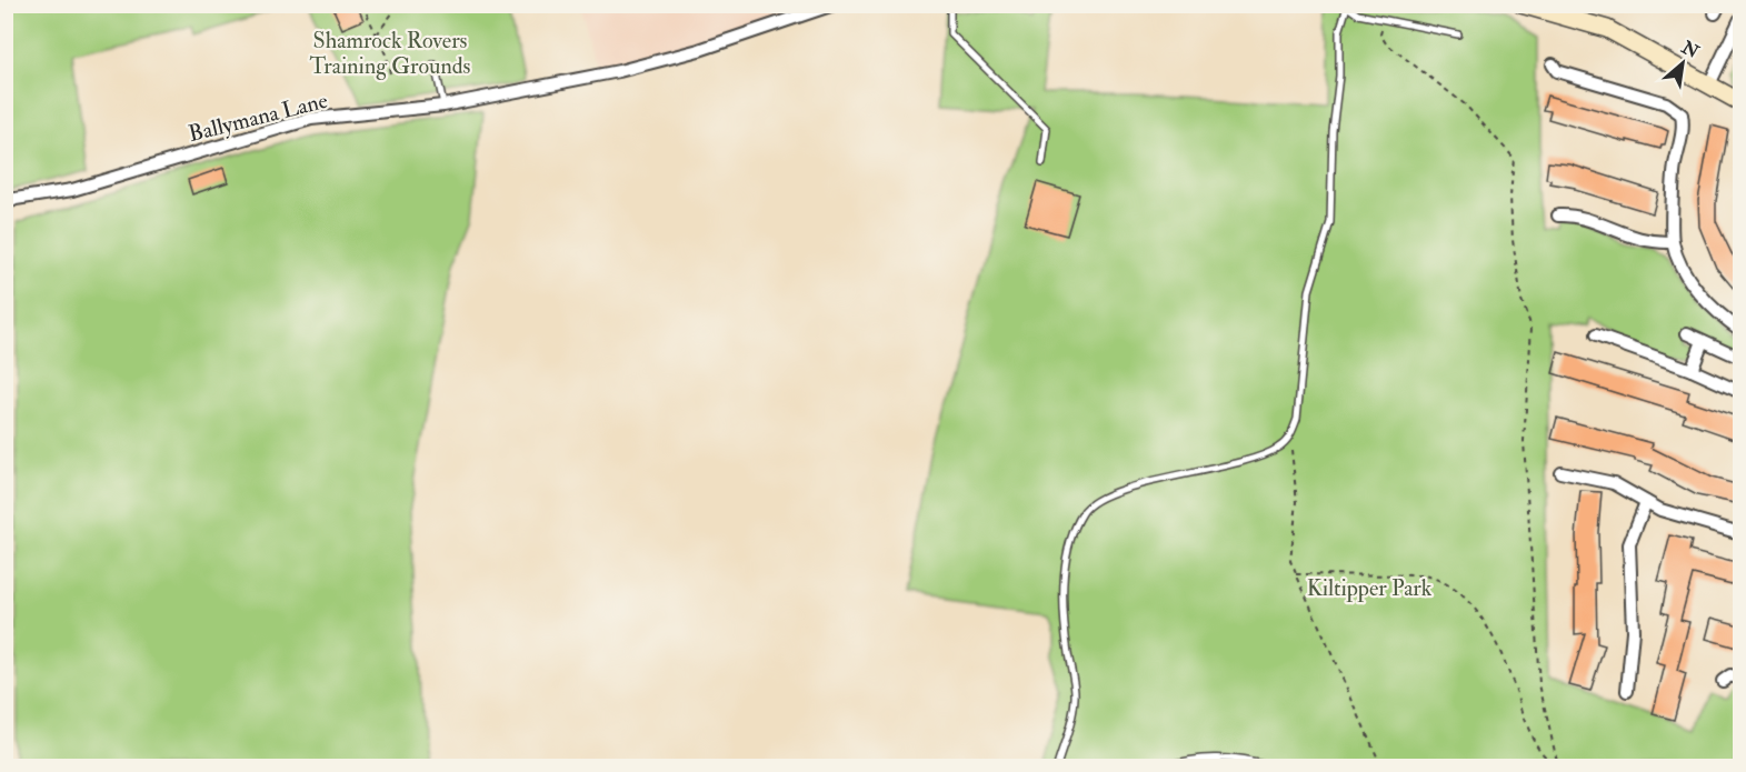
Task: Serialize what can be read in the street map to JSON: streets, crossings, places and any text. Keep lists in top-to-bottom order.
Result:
{
  "streets": {
    "street": ["Ballymana Lane"]
  },
  "parks": ["Shamrock Rovers Training Grounds", "Kiltipper Park"],
  "north": "top right"
}
